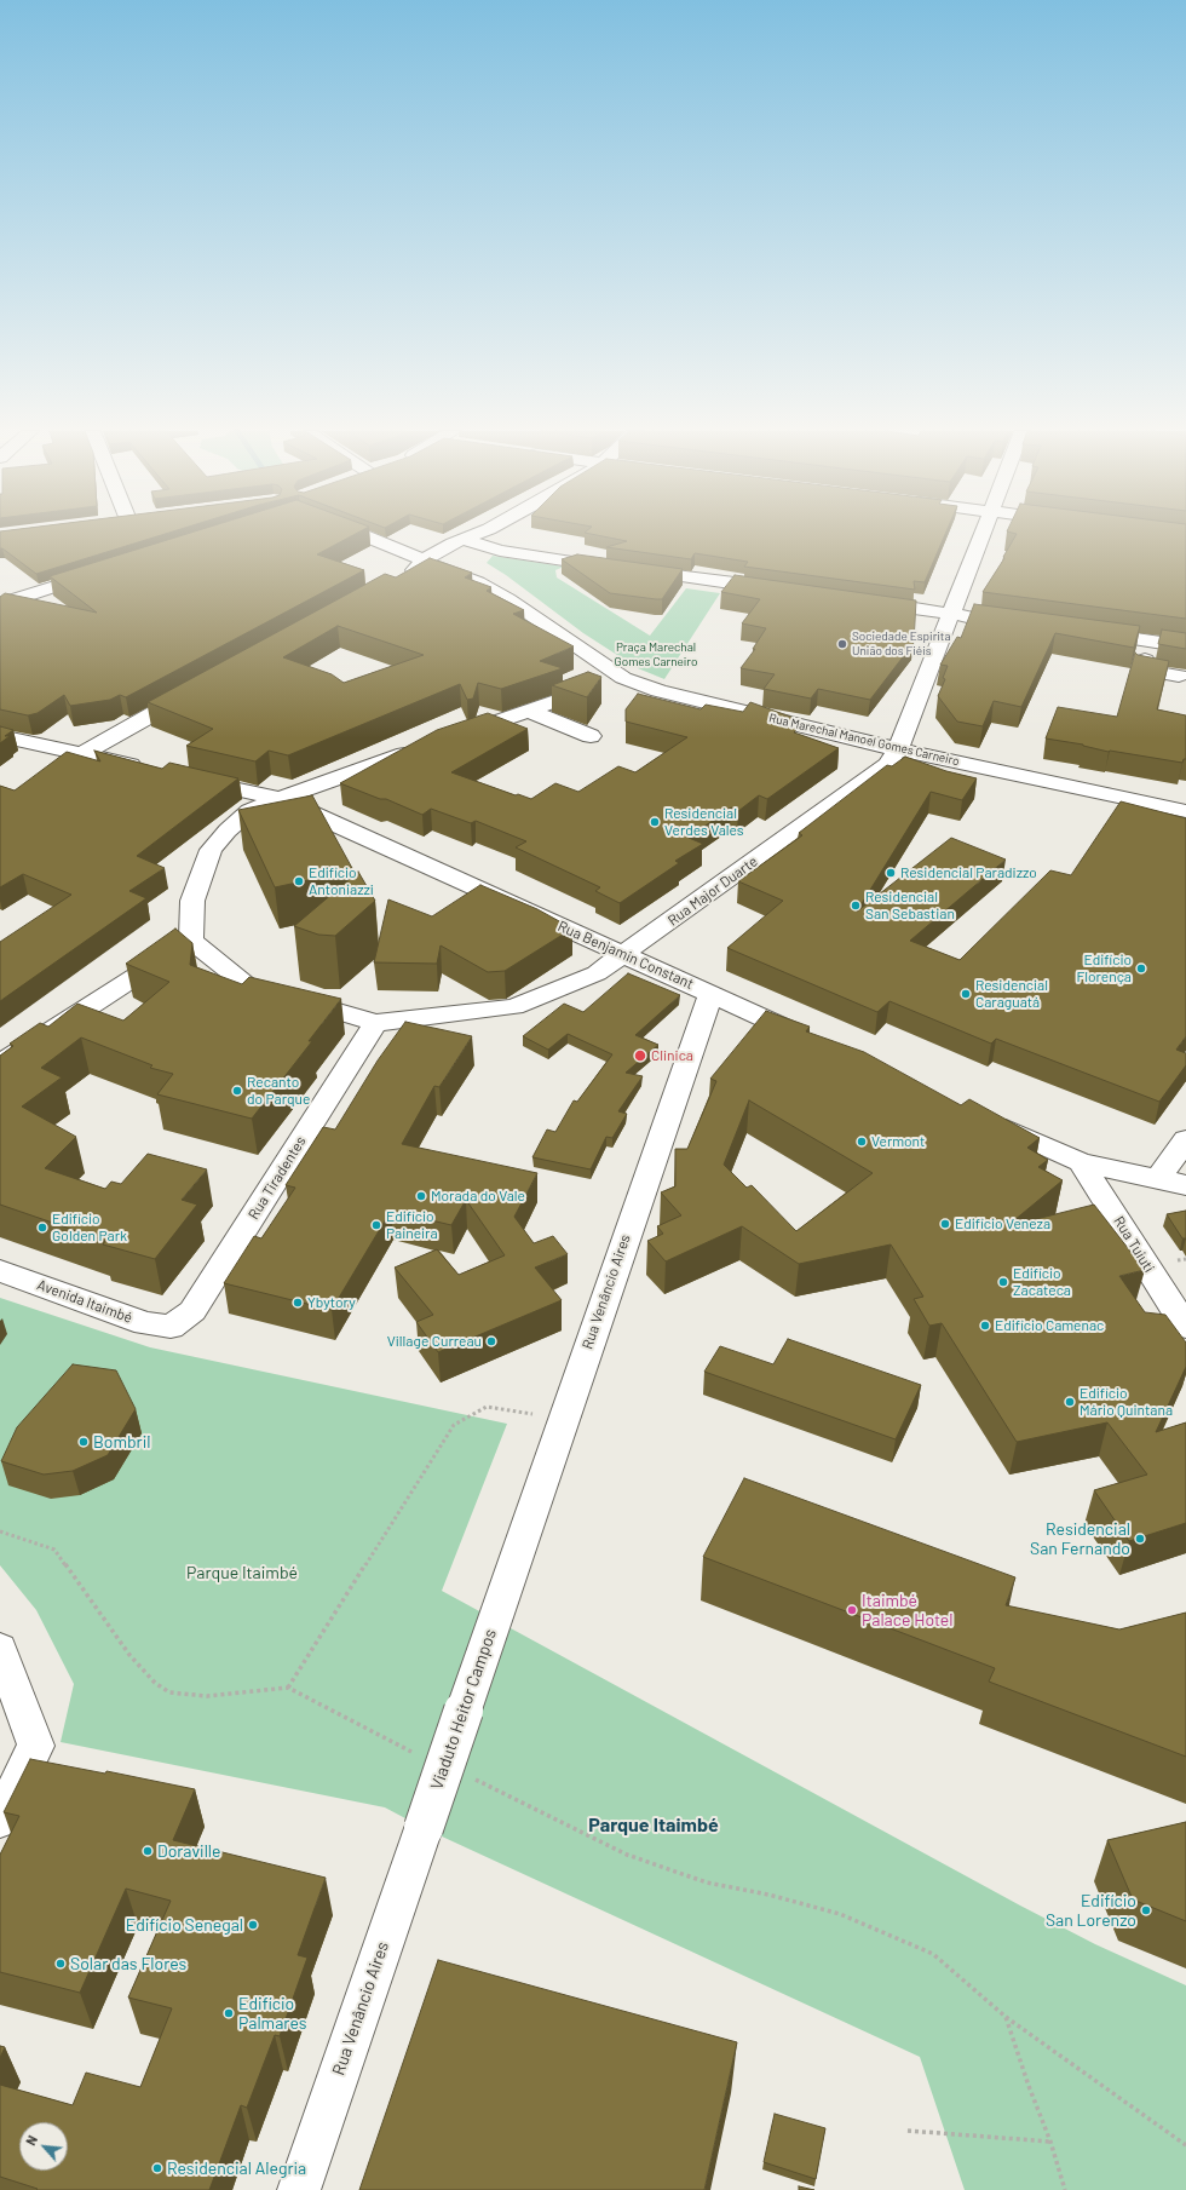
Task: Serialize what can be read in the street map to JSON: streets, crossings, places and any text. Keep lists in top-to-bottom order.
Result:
{
  "streets": {
    "street": [
      "Rua Marechal Manoel Gomes Carneiro",
      "Rua Major Duarte",
      "Rua Benjamin Constant",
      "Rua Tiradentes",
      "Rua Tuiuti",
      "Rua Venâncio Aires",
      "Avenida Itaimbé",
      "Viaduto Heitor Campos"
    ]
  },
  "crossings": [
    ["Rua Marechal Manoel Gomes Carneiro", "Rua Major Duarte"],
    ["Rua Major Duarte", "Rua Benjamin Constant"],
    ["Rua Major Duarte", "Rua Tiradentes"],
    ["Rua Benjamin Constant", "Rua Venâncio Aires"],
    ["Rua Tiradentes", "Avenida Itaimbé"],
    ["Rua Venâncio Aires", "Viaduto Heitor Campos"]
  ],
  "districts": ["Parque Itaimbé"],
  "parks": ["Praça Marechal Gomes Carneiro", "Parque Itaimbé"],
  "places": [
    "Sociedade Espirita União dos Fiéis",
    "Residencial Verdes Vales",
    "Residencial Paradizzo",
    "Edifício Antoniazzi",
    "Residencial San Sebastian",
    "Edifício Florença",
    "Residencial Caraguatá",
    "Clinica",
    "Recanto do Parque",
    "Vermont",
    "Morada do Vale",
    "Edifício Veneza",
    "Edifício Paineira",
    "Edifício Golden Park",
    "Edifício Zacateca",
    "Ybytory",
    "Edifício Camenac",
    "Village Curreau",
    "Edifício Mário Quintana",
    "Bombril",
    "Residencial San Fernando",
    "Itaimbé Palace Hotel",
    "Doraville",
    "Edifício San Lorenzo",
    "Edifício Senegal",
    "Solar das Flores",
    "Edifício Palmares",
    "Residencial Alegria"
  ],
  "north": "top left"
}
